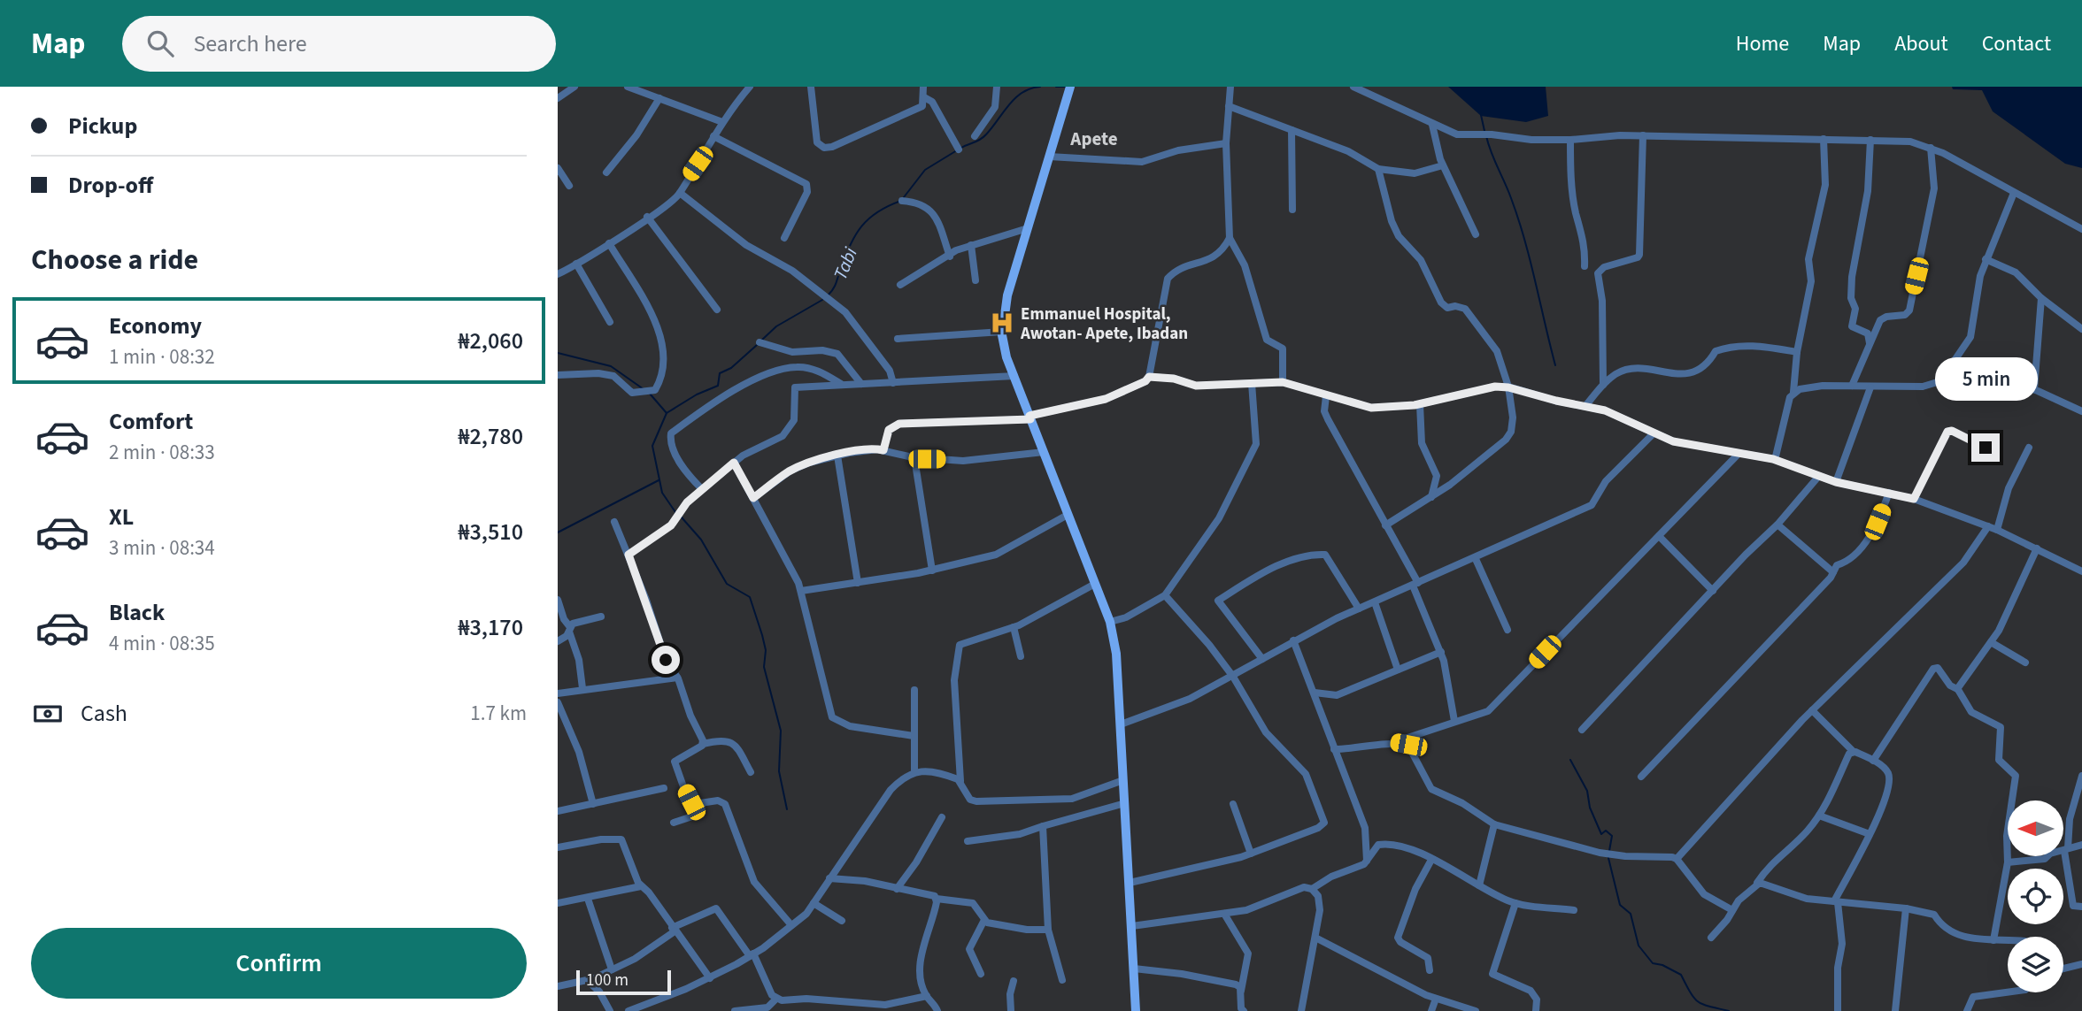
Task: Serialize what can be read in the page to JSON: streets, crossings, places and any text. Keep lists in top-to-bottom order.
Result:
{
  "districts": ["Apete"],
  "water": ["Tabi"],
  "places": {
    "hospital": ["Emmanuel Hospital, Awotan- Apete, Ibadan"]
  },
  "scale_bar": "100 m",
  "north": "left",
  "page": {
    "header": "Map",
    "search": "Search here",
    "nav": [
      "Home",
      "Map",
      "About",
      "Contact"
    ],
    "banner": ["Pickup", "Drop-off"],
    "heading": "Choose a ride",
    "list": [
      {
        "name": "Economy",
        "note": "1 min · 08:32",
        "value": "₦2,060"
      },
      {
        "name": "Comfort",
        "note": "2 min · 08:33",
        "value": "₦2,780"
      },
      {
        "name": "XL",
        "note": "3 min · 08:34",
        "value": "₦3,510"
      },
      {
        "name": "Black",
        "note": "4 min · 08:35",
        "value": "₦3,170"
      }
    ],
    "bubble": "5 min",
    "pay": ["Cash", "1.7 km"],
    "buttons": "Confirm",
    "scale": "100 m"
  }
}
